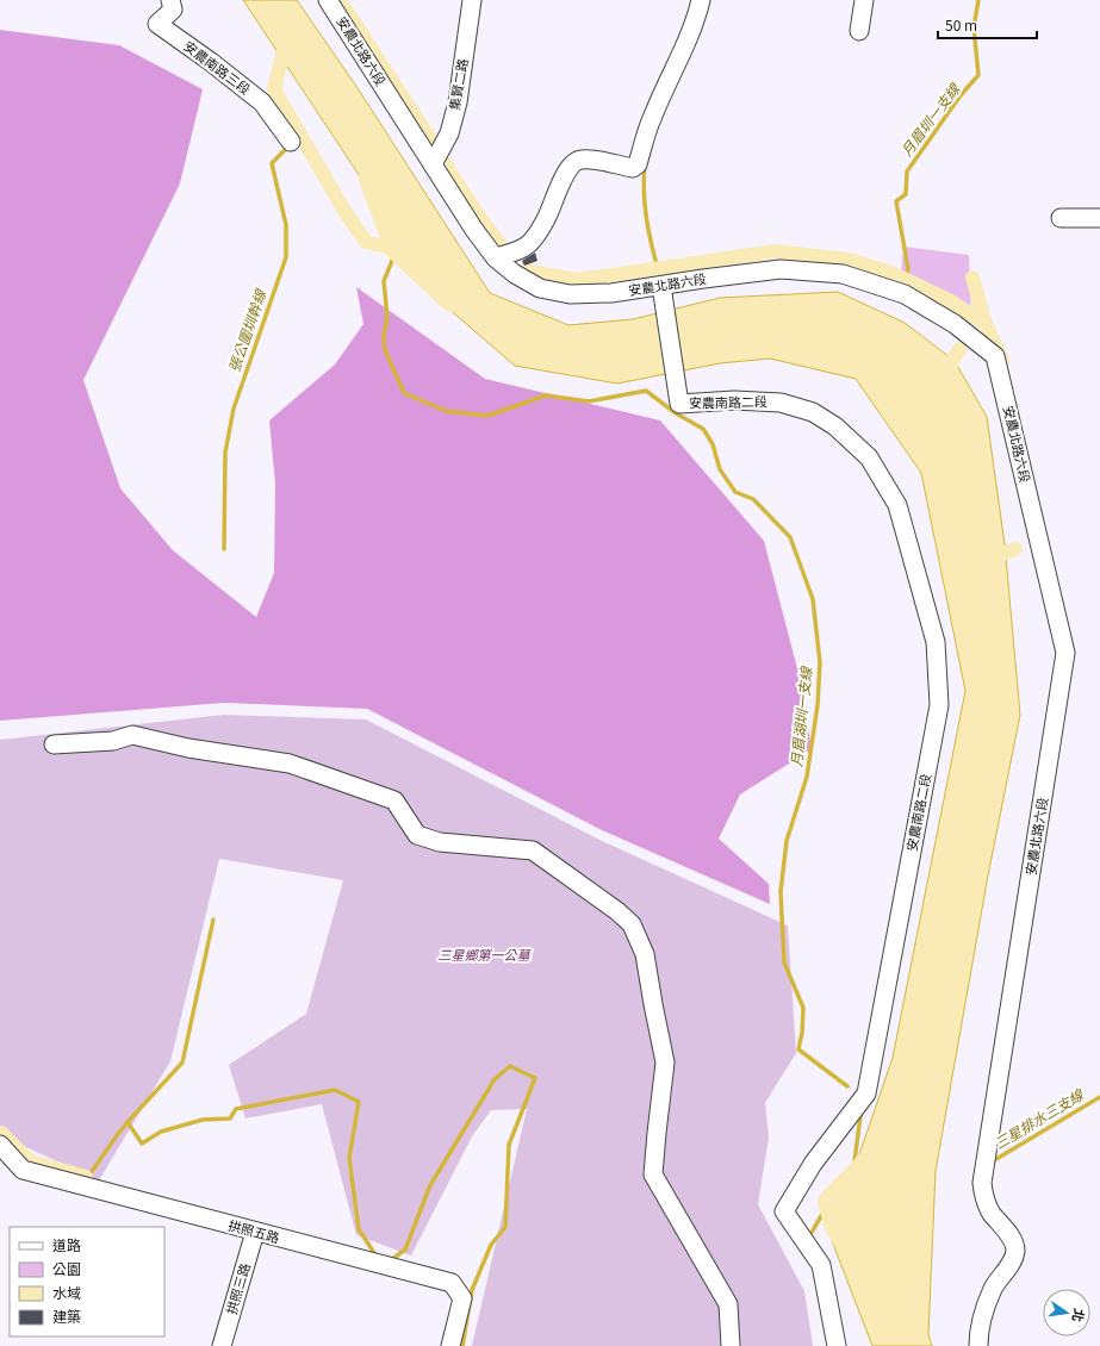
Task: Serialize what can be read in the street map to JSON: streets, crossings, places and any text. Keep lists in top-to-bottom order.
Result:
{
  "streets": {
    "lane": [
      "安農北路六段",
      "安農南路三段",
      "集賢二路",
      "安農南路二段",
      "拱照五路",
      "拱照三路"
    ]
  },
  "crossings": [
    ["安農北路六段", "集賢二路"],
    ["安農北路六段", "安農南路二段"],
    ["拱照五路", "拱照三路"]
  ],
  "water": [
    "月眉圳一支線",
    "張公圍圳幹線",
    "月眉湖圳一支線",
    "三星排水三支線"
  ],
  "parks": ["三星鄉第一公墓"],
  "legend": [
    "道路",
    "公園",
    "水域",
    "建築"
  ],
  "scale_bar": "50 m",
  "north": "right"
}
